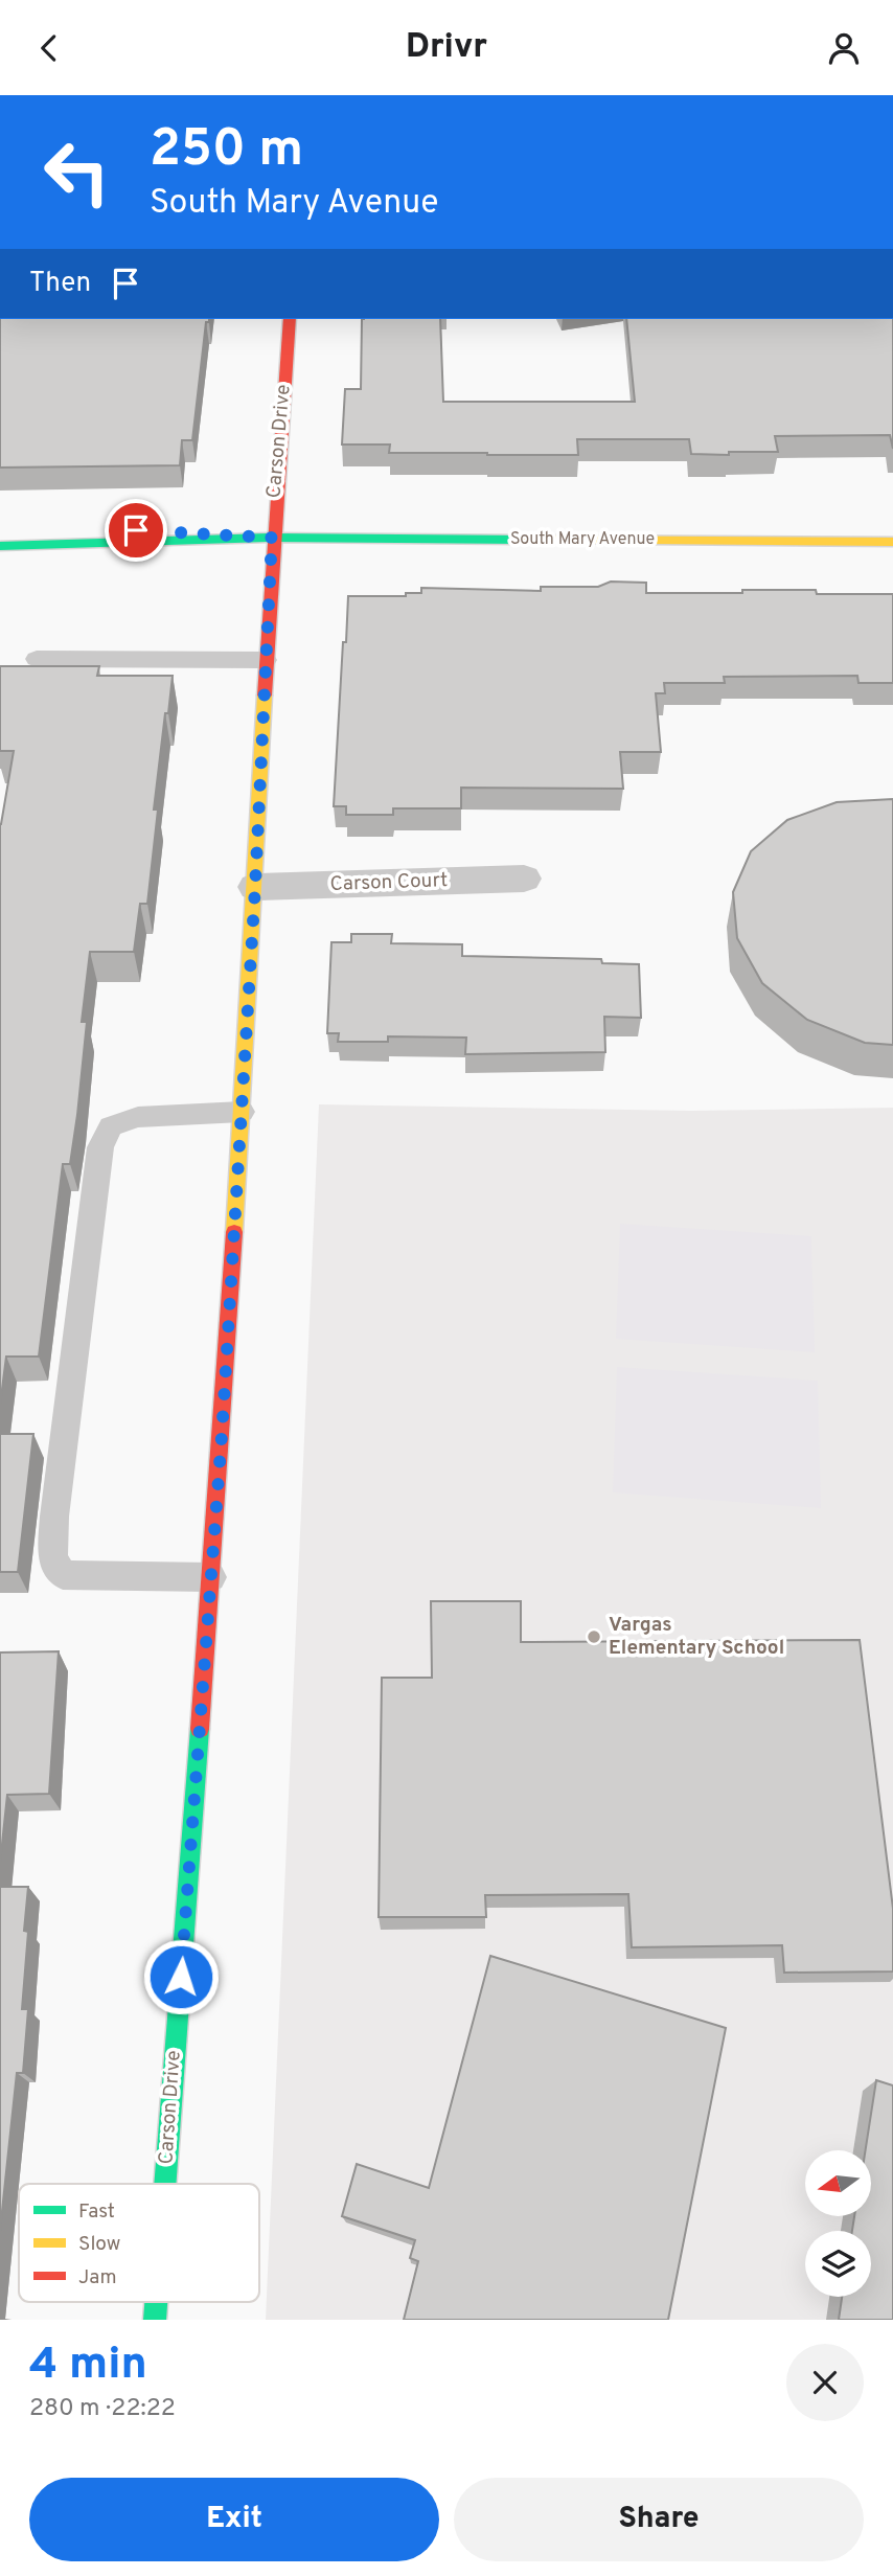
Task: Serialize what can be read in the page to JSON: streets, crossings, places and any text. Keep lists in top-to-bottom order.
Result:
{
  "streets": {
    "street": ["Carson Drive", "South Mary Avenue", "Carson Court"]
  },
  "crossings": [
    ["Carson Drive", "South Mary Avenue"],
    ["Carson Drive", "Carson Court"]
  ],
  "places": ["Vargas Elementary School"],
  "legend": ["Fast", "Slow", "Jam"],
  "north": "left",
  "page": {
    "header": "Drivr",
    "turn": ["250 m", "South Mary Avenue"],
    "then": "Then",
    "heading": ["4 min", "280 m · 22:22"],
    "buttons": ["Exit", "Share"]
  }
}
